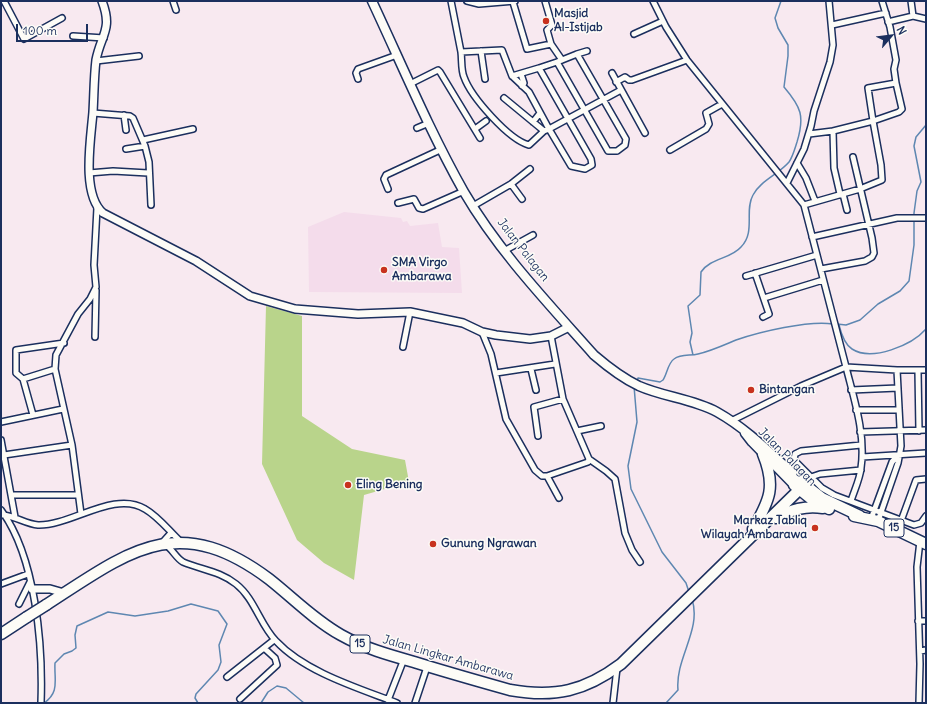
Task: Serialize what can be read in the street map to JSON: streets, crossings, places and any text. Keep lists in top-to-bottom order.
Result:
{
  "streets": {
    "highway": ["Jalan Palagan", "15", "Jalan Lingkar Ambarawa"]
  },
  "crossings": [
    ["Jalan Palagan", "15"],
    ["Jalan Palagan", "Jalan Lingkar Ambarawa"],
    ["15", "Jalan Lingkar Ambarawa"]
  ],
  "places": [
    "Masjid Al-Istijab",
    "SMA Virgo Ambarawa",
    "Bintangan",
    "Eling Bening",
    "Markaz Tabliq Wilayah Ambarawa",
    "Gunung Ngrawan"
  ],
  "scale_bar": "100 m",
  "north": "top right"
}
